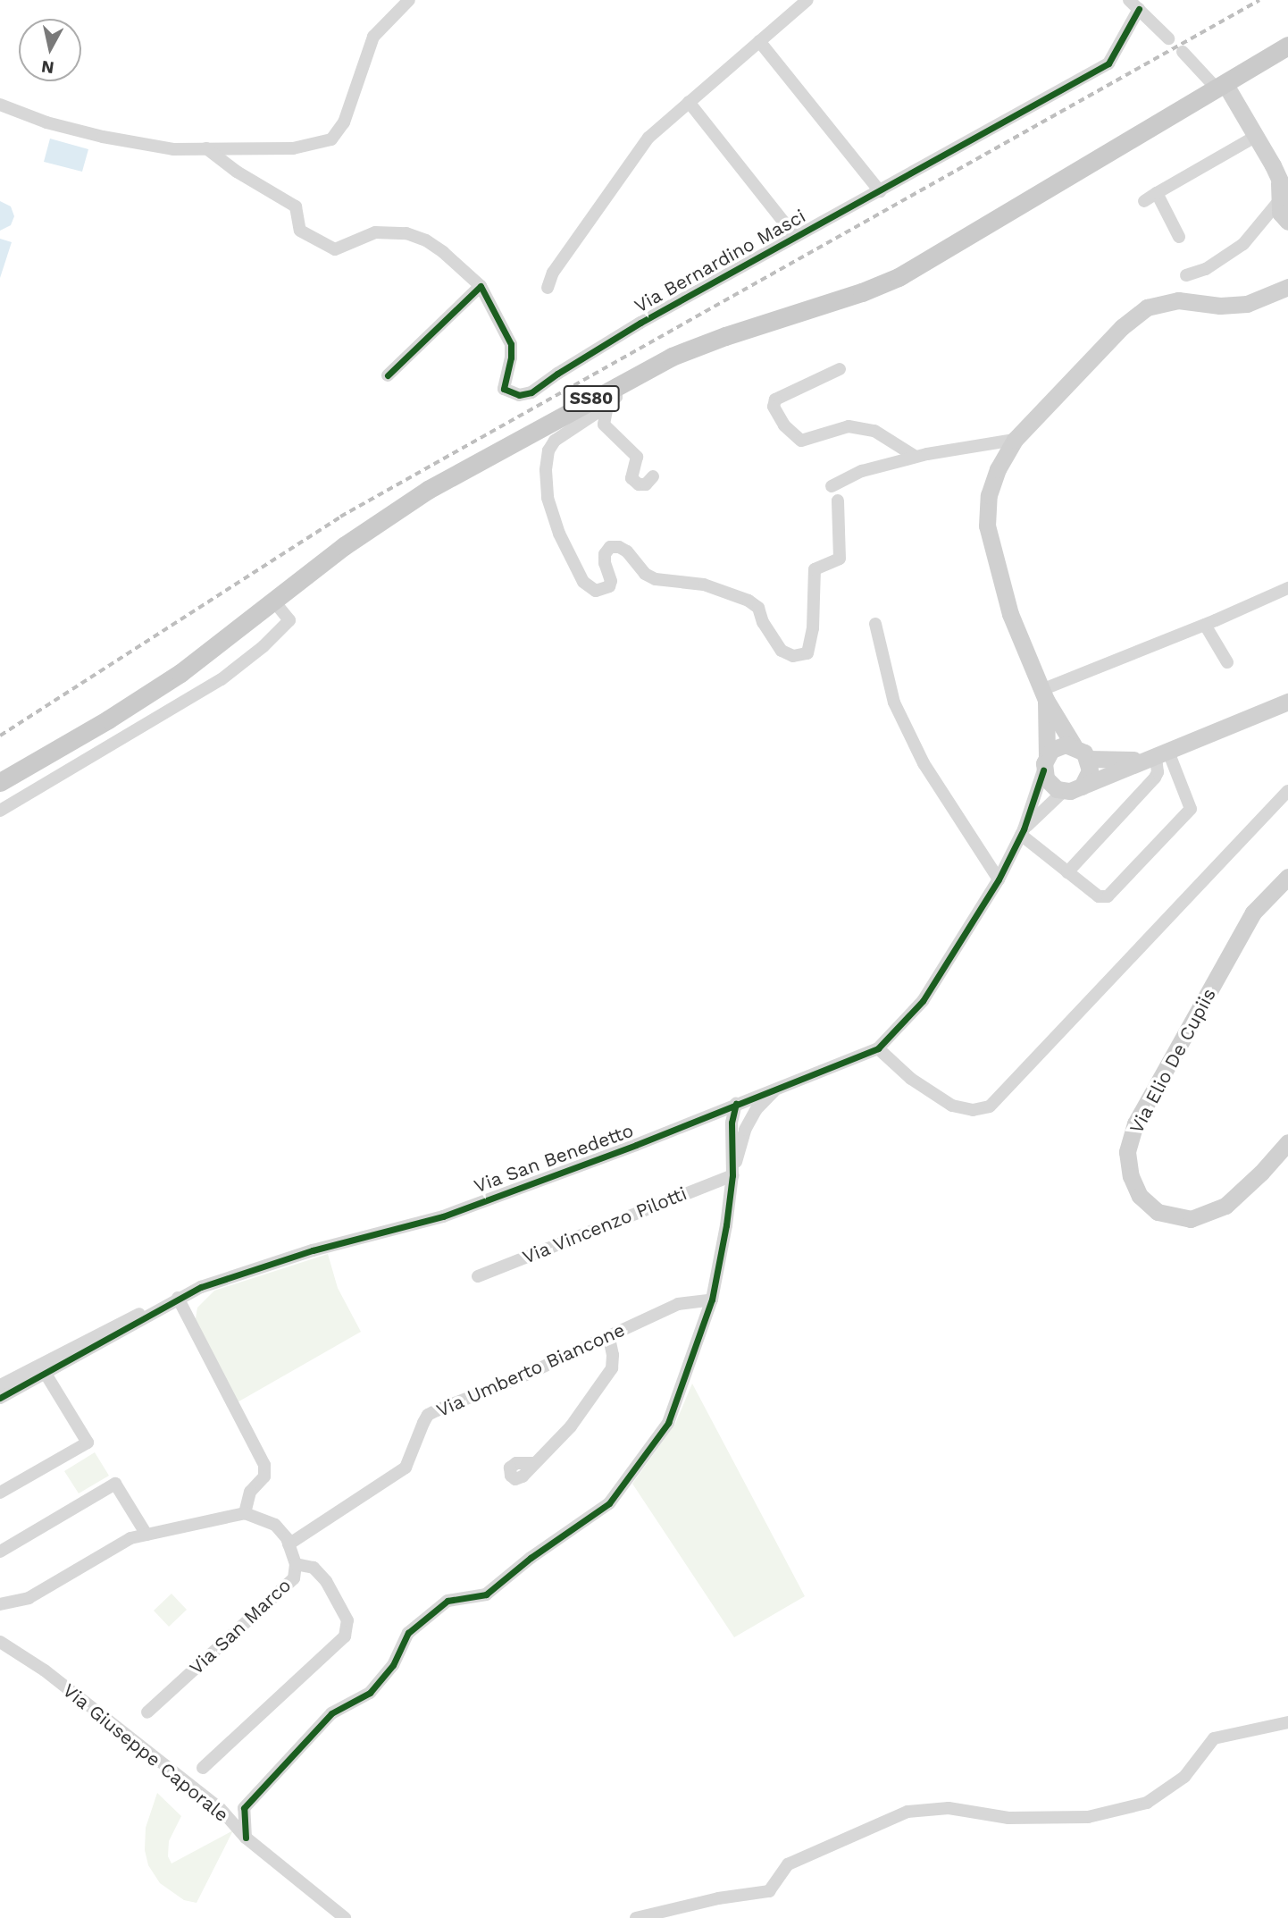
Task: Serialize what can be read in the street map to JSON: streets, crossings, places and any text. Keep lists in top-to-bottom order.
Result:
{
  "streets": {
    "main road": ["SS80"],
    "street": [
      "Via Bernardino Masci",
      "Via Elio De Cupiis",
      "Via San Benedetto",
      "Via Vincenzo Pilotti",
      "Via Umberto Biancone",
      "Via San Marco",
      "Via Giuseppe Caporale"
    ]
  },
  "crossings": [
    ["Via Umberto Biancone", "Via San Marco"]
  ],
  "north": "bottom"
}
